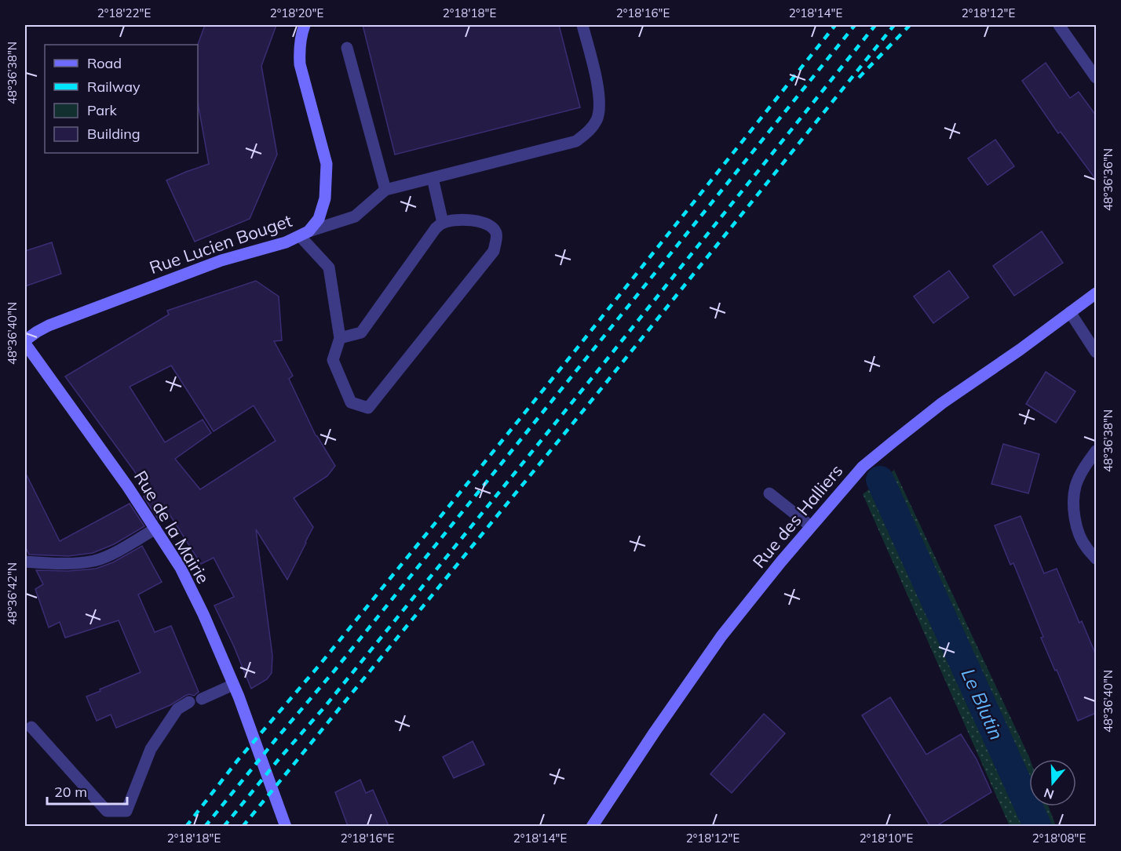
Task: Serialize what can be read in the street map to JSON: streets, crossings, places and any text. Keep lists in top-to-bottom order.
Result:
{
  "streets": {
    "main road": ["Rue Lucien Bouget", "Rue des Halliers", "Rue de la Mairie"]
  },
  "crossings": [
    ["Rue Lucien Bouget", "Rue de la Mairie"]
  ],
  "water": ["Le Blutin"],
  "legend": [
    "Road",
    "Railway",
    "Park",
    "Building"
  ],
  "scale_bar": "20 m",
  "north": "bottom",
  "coordinates": [
    "2°18'22\"E",
    "2°18'20\"E",
    "2°18'18\"E",
    "2°18'16\"E",
    "2°18'14\"E",
    "2°18'12\"E",
    "48°36'38\"N",
    "48°36'36\"N",
    "48°36'40\"N",
    "48°36'42\"N",
    "2°18'10\"E",
    "2°18'08\"E"
  ]
}
